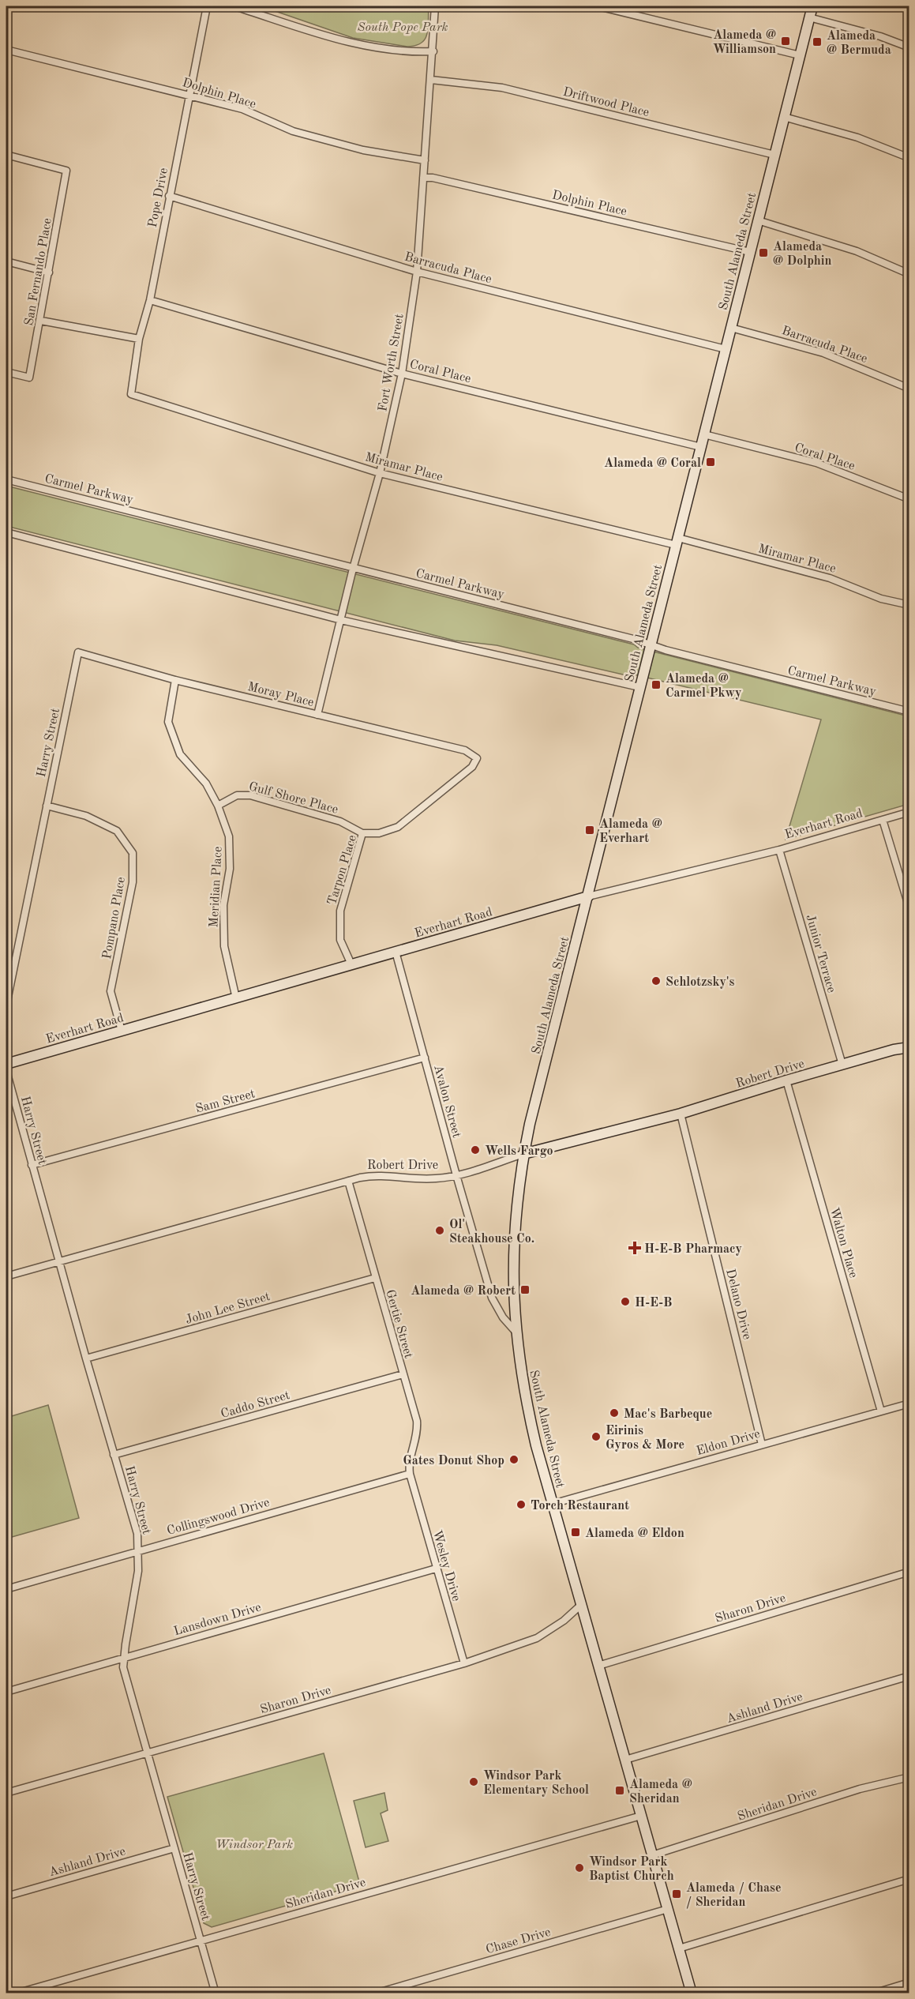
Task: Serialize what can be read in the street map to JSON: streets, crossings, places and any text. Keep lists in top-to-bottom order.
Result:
{
  "streets": {
    "main road": ["South Alameda Street", "Everhart Road", "Robert Drive"],
    "street": [
      "Dolphin Place",
      "Driftwood Place",
      "Pope Drive",
      "Barracuda Place",
      "San Fernando Place",
      "Fort Worth Street",
      "Coral Place",
      "Miramar Place",
      "Carmel Parkway",
      "Moray Place",
      "Harry Street",
      "Gulf Shore Place",
      "Tarpon Place",
      "Meridian Place",
      "Pompano Place",
      "Junior Terrace",
      "Sam Street",
      "Avalon Street",
      "Walton Place",
      "Delano Drive",
      "John Lee Street",
      "Gertie Street",
      "Caddo Street",
      "Eldon Drive",
      "Collingswood Drive",
      "Wesley Drive",
      "Sharon Drive",
      "Lansdown Drive",
      "Ashland Drive",
      "Sheridan Drive",
      "Chase Drive"
    ]
  },
  "crossings": [
    ["Dolphin Place", "Pope Drive"],
    ["Dolphin Place", "South Alameda Street"],
    ["Dolphin Place", "Fort Worth Street"],
    ["Driftwood Place", "South Alameda Street"],
    ["Driftwood Place", "Fort Worth Street"],
    ["Pope Drive", "Barracuda Place"],
    ["Pope Drive", "Coral Place"],
    ["Pope Drive", "Miramar Place"],
    ["South Alameda Street", "Barracuda Place"],
    ["South Alameda Street", "Coral Place"],
    ["South Alameda Street", "Miramar Place"],
    ["South Alameda Street", "Carmel Parkway"],
    ["South Alameda Street", "Everhart Road"],
    ["South Alameda Street", "Robert Drive"],
    ["South Alameda Street", "Avalon Street"],
    ["South Alameda Street", "Eldon Drive"],
    ["South Alameda Street", "Sharon Drive"],
    ["South Alameda Street", "Ashland Drive"],
    ["South Alameda Street", "Sheridan Drive"],
    ["South Alameda Street", "Chase Drive"],
    ["Barracuda Place", "Fort Worth Street"],
    ["Fort Worth Street", "Coral Place"],
    ["Fort Worth Street", "Miramar Place"],
    ["Fort Worth Street", "Carmel Parkway"],
    ["Fort Worth Street", "Moray Place"],
    ["Moray Place", "Harry Street"],
    ["Moray Place", "Tarpon Place"],
    ["Moray Place", "Meridian Place"],
    ["Harry Street", "Pompano Place"],
    ["Harry Street", "Robert Drive"],
    ["Harry Street", "Sam Street"],
    ["Harry Street", "John Lee Street"],
    ["Harry Street", "Caddo Street"],
    ["Harry Street", "Collingswood Drive"],
    ["Harry Street", "Sharon Drive"],
    ["Harry Street", "Lansdown Drive"],
    ["Harry Street", "Ashland Drive"],
    ["Harry Street", "Sheridan Drive"],
    ["Gulf Shore Place", "Tarpon Place"],
    ["Gulf Shore Place", "Meridian Place"],
    ["Everhart Road", "Tarpon Place"],
    ["Everhart Road", "Meridian Place"],
    ["Everhart Road", "Pompano Place"],
    ["Everhart Road", "Junior Terrace"],
    ["Everhart Road", "Avalon Street"],
    ["Junior Terrace", "Robert Drive"],
    ["Robert Drive", "Avalon Street"],
    ["Robert Drive", "Walton Place"],
    ["Robert Drive", "Delano Drive"],
    ["Robert Drive", "Gertie Street"],
    ["Sam Street", "Avalon Street"],
    ["Walton Place", "Eldon Drive"],
    ["Delano Drive", "Eldon Drive"],
    ["John Lee Street", "Gertie Street"],
    ["Gertie Street", "Caddo Street"],
    ["Gertie Street", "Collingswood Drive"],
    ["Gertie Street", "Wesley Drive"],
    ["Collingswood Drive", "Wesley Drive"],
    ["Wesley Drive", "Sharon Drive"],
    ["Wesley Drive", "Lansdown Drive"]
  ],
  "parks": ["South Pope Park", "Windsor Park"],
  "places": {
    "transit": [
      "Alameda @ Williamson",
      "Alameda @ Bermuda",
      "Alameda @ Dolphin",
      "Alameda @ Coral",
      "Alameda @ Carmel Pkwy",
      "Alameda @ Everhart",
      "Alameda @ Robert",
      "Alameda @ Eldon",
      "Alameda @ Sheridan",
      "Alameda / Chase / Sheridan"
    ],
    "other": [
      "Schlotzsky's",
      "Wells Fargo",
      "Ol' Steakhouse Co.",
      "H-E-B",
      "Mac's Barbeque",
      "Eirinis Gyros & More",
      "Gates Donut Shop",
      "Torch Restaurant",
      "Windsor Park Elementary School",
      "Windsor Park Baptist Church"
    ],
    "health": ["H-E-B Pharmacy"]
  }
}
